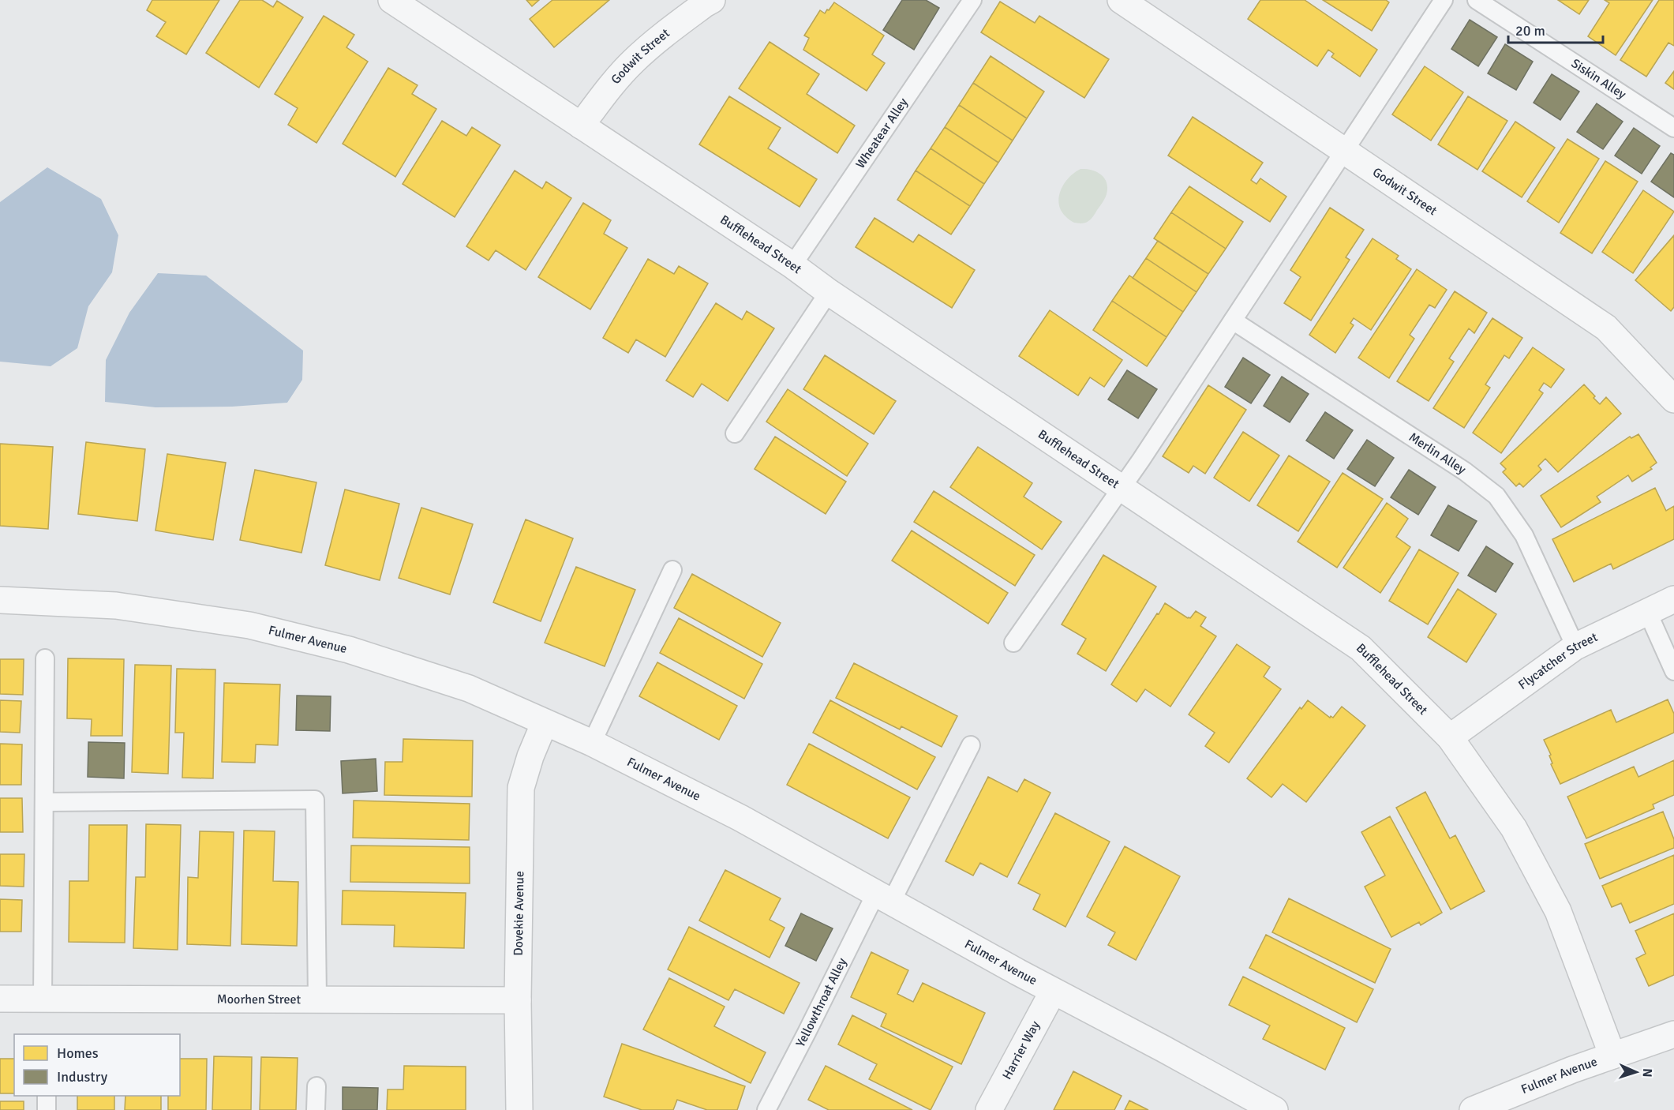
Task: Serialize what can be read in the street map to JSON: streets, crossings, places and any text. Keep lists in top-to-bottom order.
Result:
{
  "streets": {
    "street": [
      "Godwit Street",
      "Bufflehead Street",
      "Fulmer Avenue",
      "Flycatcher Street",
      "Dovekie Avenue",
      "Moorhen Street",
      "Harrier Way"
    ],
    "lane": [
      "Siskin Alley",
      "Wheatear Alley",
      "Merlin Alley",
      "Yellowthroat Alley"
    ]
  },
  "crossings": [
    ["Godwit Street", "Bufflehead Street"],
    ["Wheatear Alley", "Bufflehead Street"],
    ["Bufflehead Street", "Fulmer Avenue"],
    ["Bufflehead Street", "Flycatcher Street"],
    ["Merlin Alley", "Flycatcher Street"],
    ["Fulmer Avenue", "Dovekie Avenue"],
    ["Fulmer Avenue", "Yellowthroat Alley"],
    ["Fulmer Avenue", "Harrier Way"],
    ["Dovekie Avenue", "Moorhen Street"]
  ],
  "legend": ["Homes", "Industry"],
  "scale_bar": "20 m",
  "north": "right"
}
